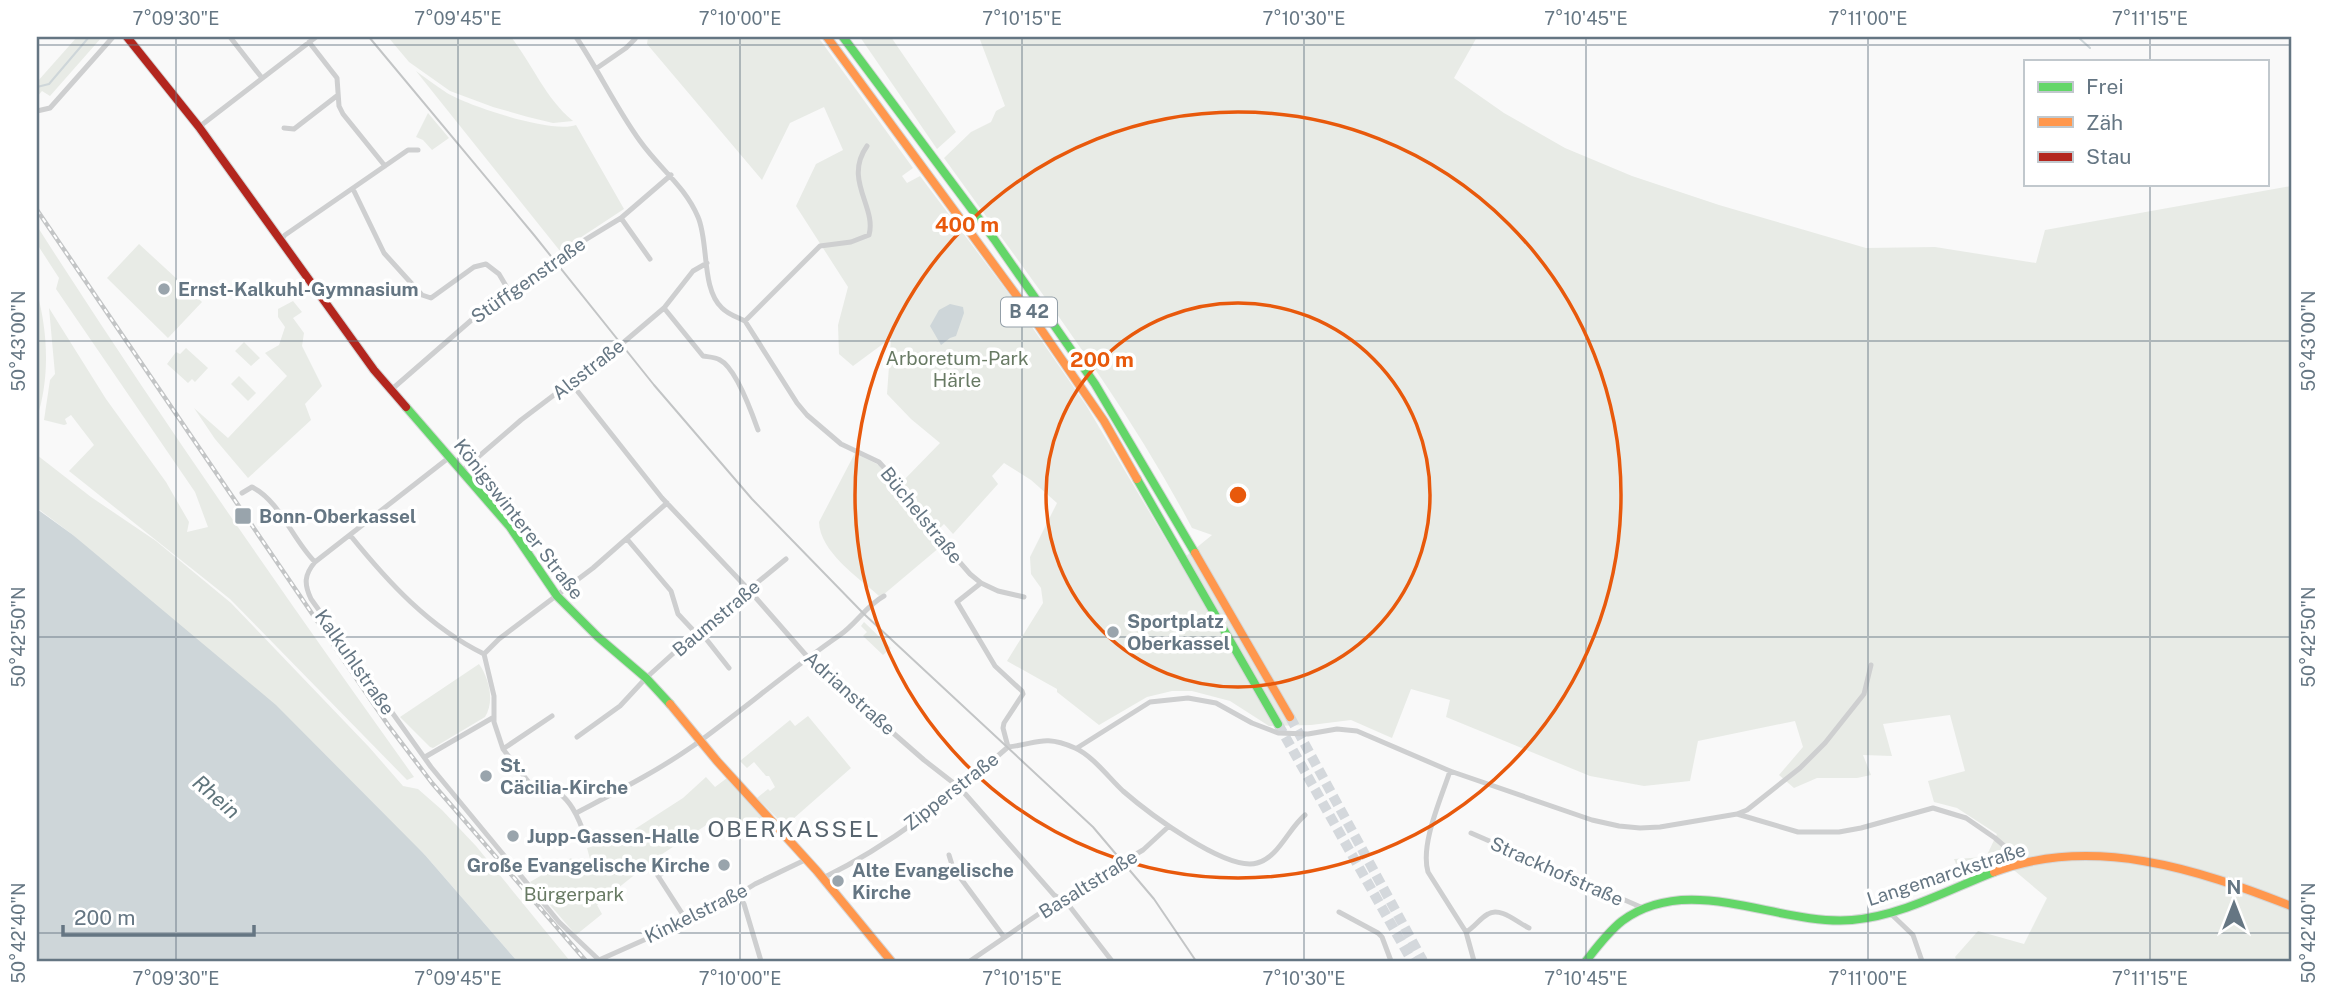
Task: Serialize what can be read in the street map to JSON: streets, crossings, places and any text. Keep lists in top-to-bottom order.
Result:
{
  "streets": {
    "main road": ["B 42", "Königswinterer Straße", "Langemarckstraße"],
    "street": [
      "Stüffgenstraße",
      "Alsstraße",
      "Büchelstraße",
      "Baumstraße",
      "Kalkuhlstraße",
      "Adrianstraße",
      "Zipperstraße",
      "Strackhofstraße",
      "Basaltstraße",
      "Kinkelstraße"
    ]
  },
  "crossings": [
    ["Stüffgenstraße", "Büchelstraße"],
    ["Stüffgenstraße", "Königswinterer Straße"],
    ["Alsstraße", "Büchelstraße"],
    ["Alsstraße", "Königswinterer Straße"],
    ["Alsstraße", "Adrianstraße"],
    ["Königswinterer Straße", "Baumstraße"],
    ["Königswinterer Straße", "Zipperstraße"],
    ["Königswinterer Straße", "Kinkelstraße"],
    ["Baumstraße", "Adrianstraße"],
    ["Kalkuhlstraße", "Kinkelstraße"],
    ["Adrianstraße", "Zipperstraße"],
    ["Adrianstraße", "Basaltstraße"],
    ["Strackhofstraße", "Langemarckstraße"]
  ],
  "districts": ["OBERKASSEL"],
  "water": ["Rhein"],
  "parks": ["Arboretum-Park Härle", "Bürgerpark"],
  "places": {
    "other": [
      "Ernst-Kalkuhl-Gymnasium",
      "Sportplatz Oberkassel",
      "St. Cäcilia-Kirche",
      "Jupp-Gassen-Halle",
      "Große Evangelische Kirche",
      "Alte Evangelische Kirche"
    ],
    "transit": ["Bonn-Oberkassel"]
  },
  "legend": ["Frei", "Zäh", "Stau"],
  "scale_bar": "200 m",
  "north": "top",
  "coordinates": [
    "7°09'30\"E",
    "7°09'45\"E",
    "7°10'00\"E",
    "7°10'15\"E",
    "7°10'30\"E",
    "7°10'45\"E",
    "7°11'00\"E",
    "7°11'15\"E",
    "50°43'00\"N",
    "50°42'50\"N",
    "50°42'40\"N"
  ],
  "rings": ["400 m", "200 m"]
}
